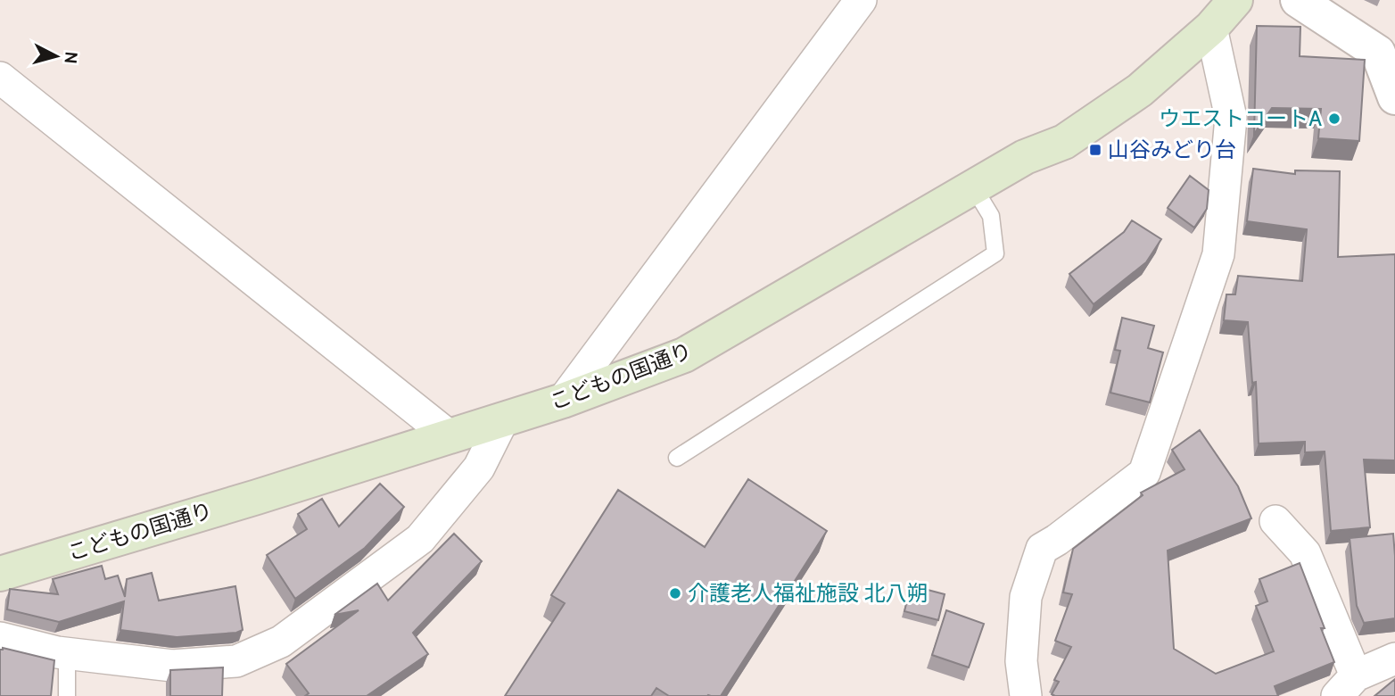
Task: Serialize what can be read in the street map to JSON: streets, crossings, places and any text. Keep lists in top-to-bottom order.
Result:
{
  "streets": {
    "main road": ["こどもの国通り"]
  },
  "places": {
    "other": ["ウエストコートA", "介護老人福祉施設 北八朔"],
    "transit": ["山谷みどり台"]
  },
  "north": "right"
}
